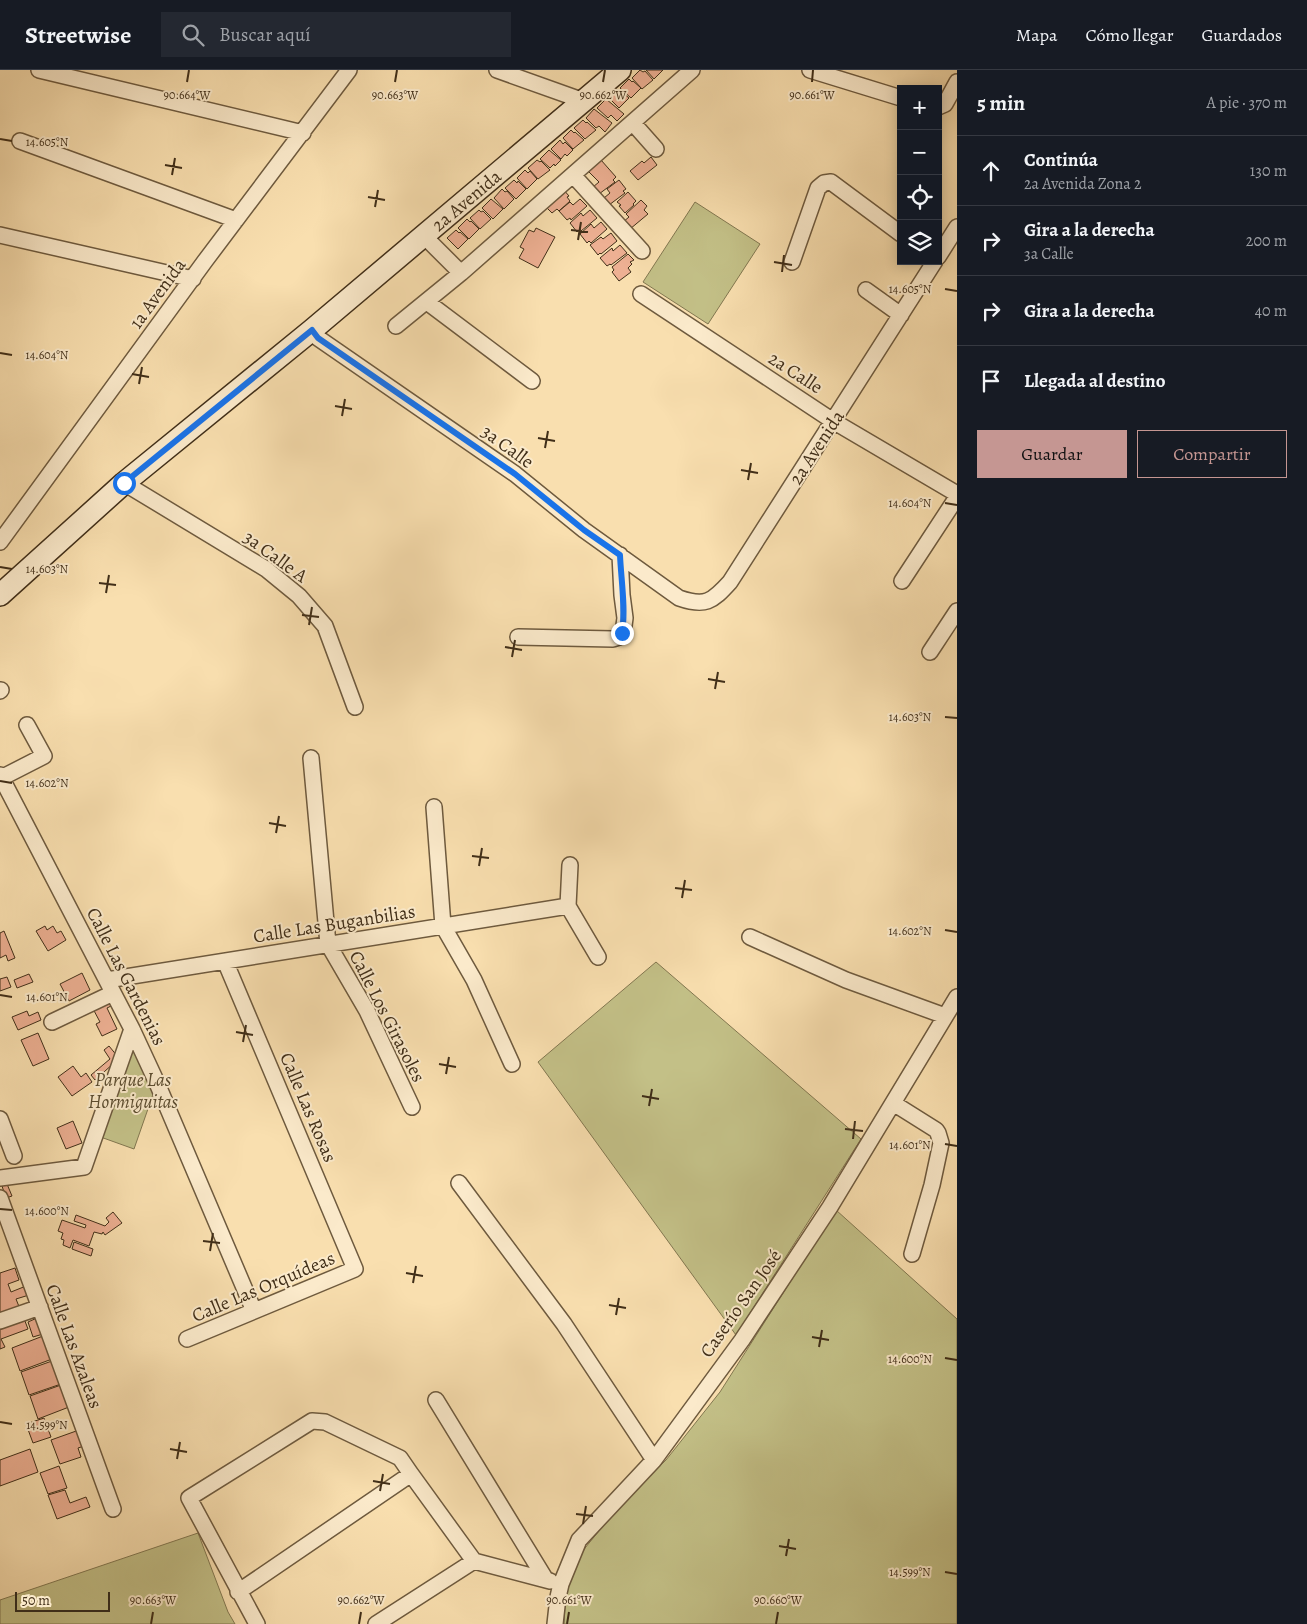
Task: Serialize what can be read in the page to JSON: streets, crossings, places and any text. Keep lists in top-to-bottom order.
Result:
{
  "streets": {
    "street": [
      "2a Avenida",
      "1a Avenida",
      "2a Calle",
      "3a Calle",
      "3a Calle A",
      "Calle Las Buganbilias",
      "Calle Las Gardenias",
      "Calle Los Girasoles",
      "Calle Las Rosas",
      "Calle Las Orquídeas",
      "Caserío San José",
      "Calle Las Azaleas"
    ]
  },
  "crossings": [
    ["2a Avenida", "2a Calle"],
    ["2a Avenida", "3a Calle"],
    ["2a Avenida", "3a Calle A"],
    ["Calle Las Buganbilias", "Calle Las Gardenias"],
    ["Calle Las Buganbilias", "Calle Los Girasoles"],
    ["Calle Las Buganbilias", "Calle Las Rosas"],
    ["Calle Las Gardenias", "Calle Las Orquídeas"],
    ["Calle Las Rosas", "Calle Las Orquídeas"]
  ],
  "parks": ["Parque Las Hormiguitas"],
  "scale_bar": "50 m",
  "page": {
    "header": "Streetwise",
    "search": "Buscar aquí",
    "nav": ["Mapa", "Cómo llegar", "Guardados"],
    "heading": ["5 min", "A pie · 370 m"],
    "map_buttons": ["+", "−"],
    "list": [
      ["Continúa", "2a Avenida Zona 2", "130 m"],
      ["Gira a la derecha", "3a Calle", "200 m"],
      ["Gira a la derecha", "40 m"],
      "Llegada al destino"
    ],
    "buttons": ["Guardar", "Compartir"],
    "scale": "50 m"
  },
  "coordinates": [
    "90.664°W",
    "90.663°W",
    "90.662°W",
    "90.661°W",
    "14.605°N",
    "14.604°N",
    "14.603°N",
    "14.602°N",
    "14.601°N",
    "14.600°N",
    "14.599°N",
    "90.660°W"
  ]
}
